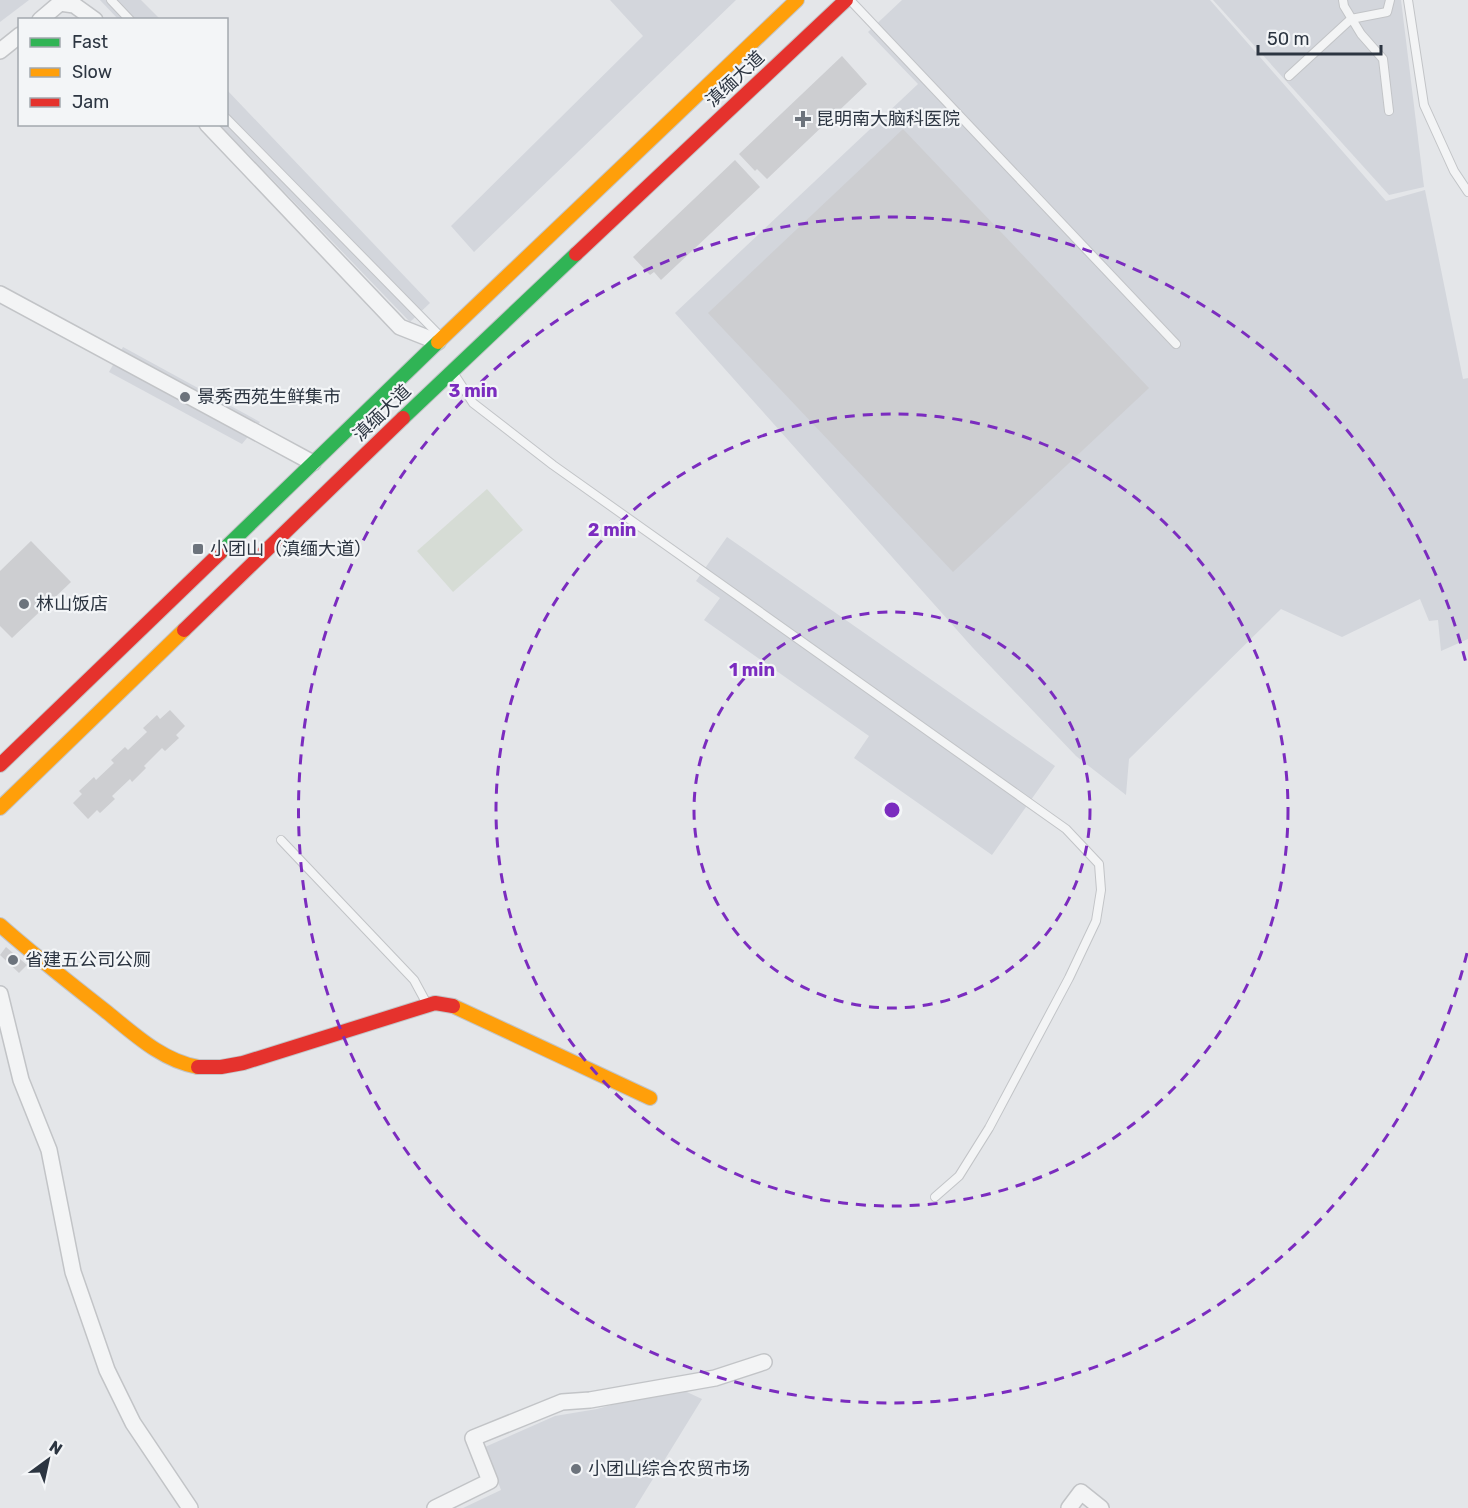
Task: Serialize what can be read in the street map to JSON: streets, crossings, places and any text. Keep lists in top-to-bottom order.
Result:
{
  "streets": {
    "main road": ["滇缅大道"]
  },
  "places": {
    "health": ["昆明南大脑科医院"],
    "other": [
      "景秀西苑生鲜集市",
      "林山饭店",
      "省建五公司公厕",
      "小团山综合农贸市场"
    ],
    "transit": ["小团山（滇缅大道）"]
  },
  "legend": ["Fast", "Slow", "Jam"],
  "scale_bar": "50 m",
  "north": "top right",
  "rings": ["3 min", "2 min", "1 min"]
}
